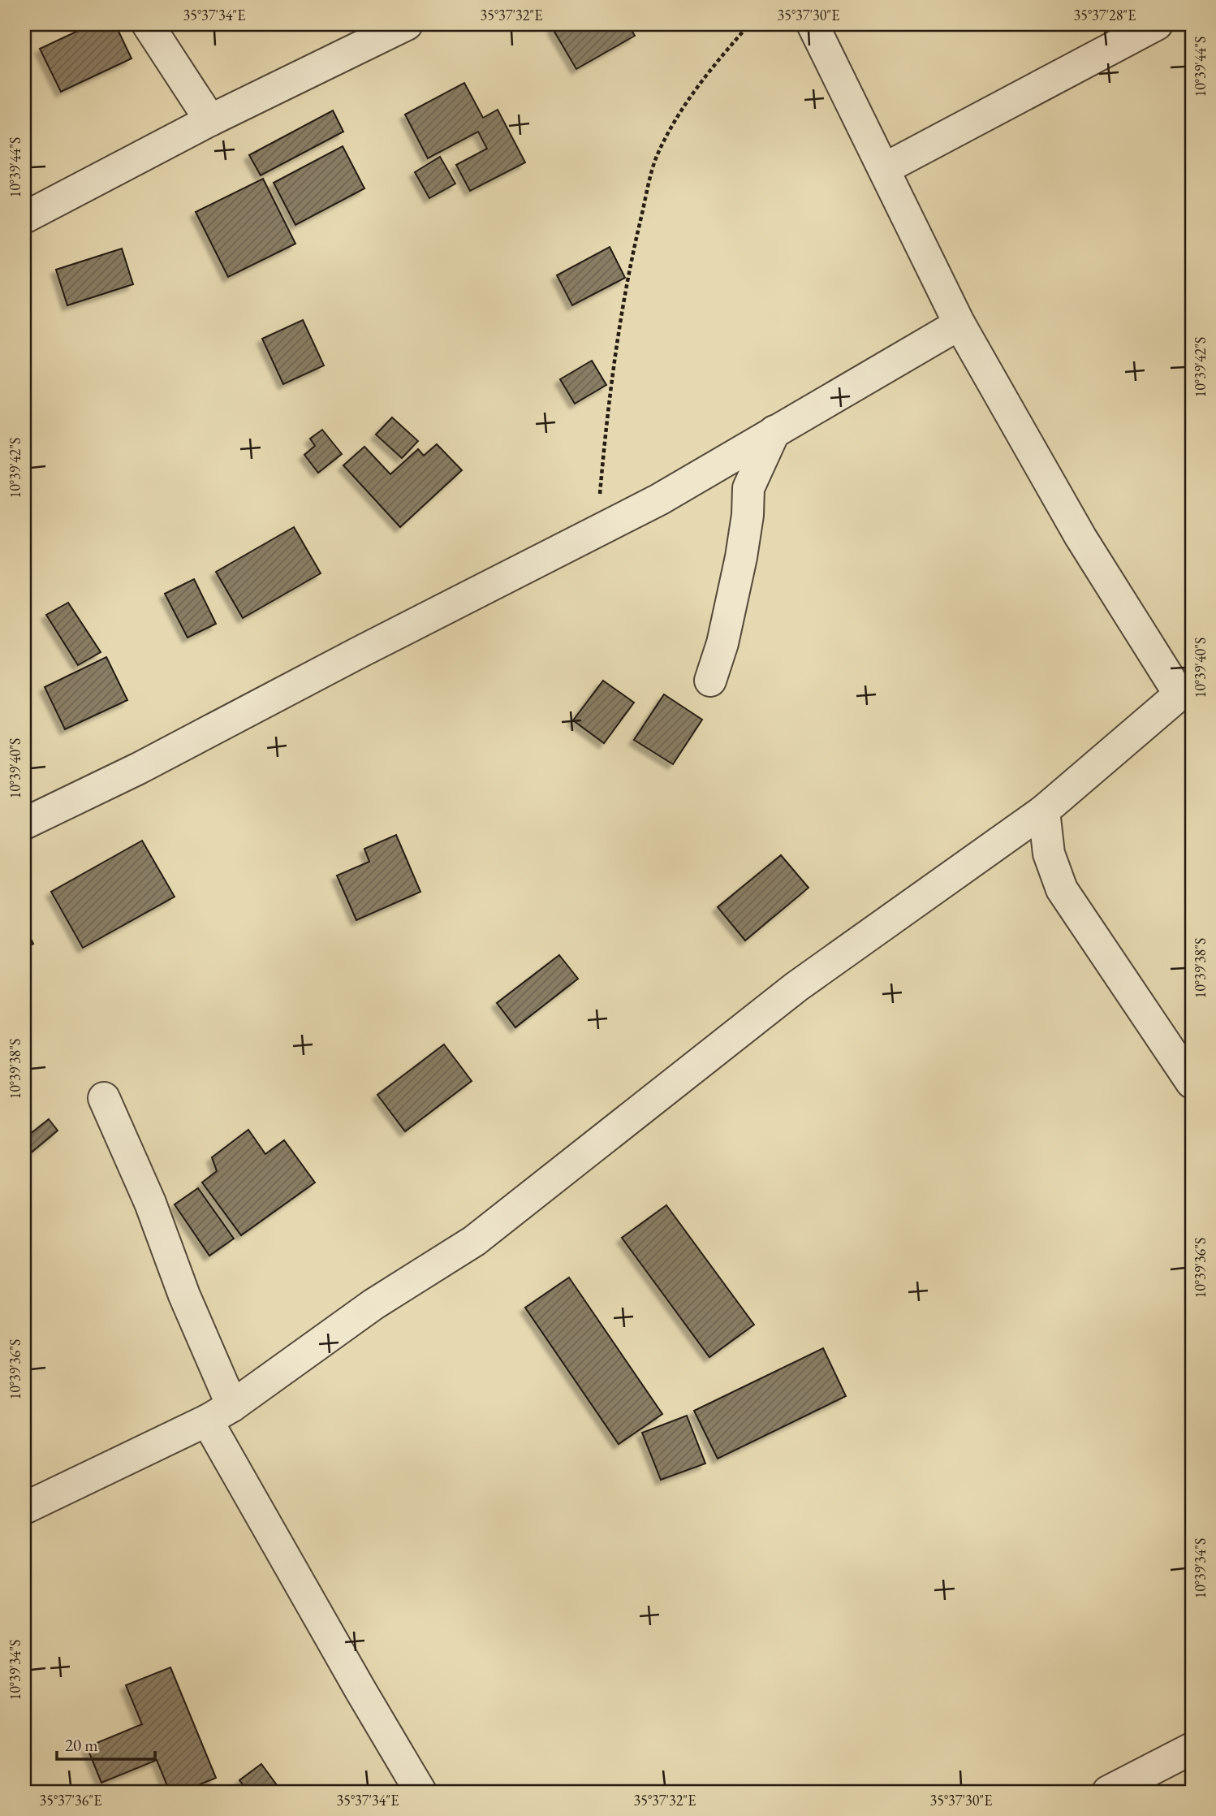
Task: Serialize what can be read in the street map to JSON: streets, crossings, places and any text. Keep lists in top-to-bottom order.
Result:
{
  "scale_bar": "20 m",
  "coordinates": [
    "35°37'34\"E",
    "35°37'32\"E",
    "35°37'30\"E",
    "35°37'28\"E",
    "10°39'44\"S",
    "10°39'42\"S",
    "10°39'40\"S",
    "10°39'38\"S",
    "10°39'36\"S",
    "10°39'34\"S",
    "35°37'36\"E"
  ]
}
